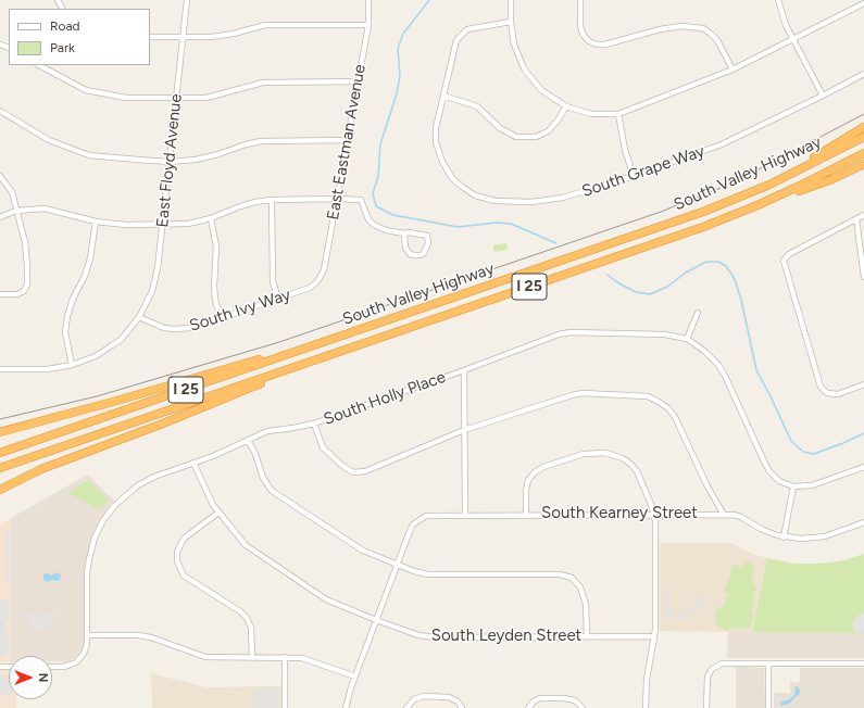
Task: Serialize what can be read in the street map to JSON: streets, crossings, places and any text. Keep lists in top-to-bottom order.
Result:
{
  "streets": {
    "highway": ["South Valley Highway", "I 25"],
    "street": [
      "East Eastman Avenue",
      "East Floyd Avenue",
      "South Grape Way",
      "South Ivy Way",
      "South Holly Place",
      "South Kearney Street",
      "South Leyden Street"
    ]
  },
  "crossings": [
    ["East Eastman Avenue", "South Ivy Way"],
    ["East Floyd Avenue", "South Ivy Way"],
    ["South Holly Place", "South Leyden Street"]
  ],
  "legend": ["Road", "Park"],
  "north": "right"
}
